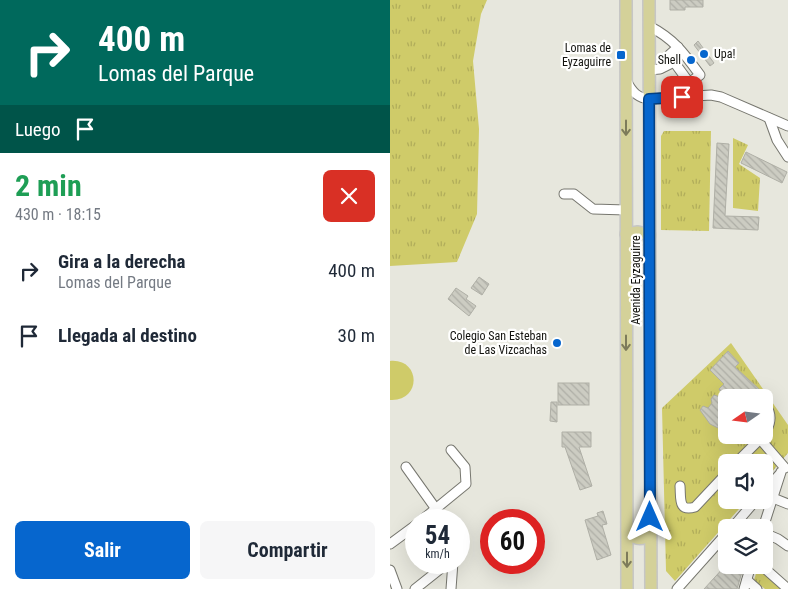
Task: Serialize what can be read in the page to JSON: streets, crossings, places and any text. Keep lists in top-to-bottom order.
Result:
{
  "streets": {
    "main road": ["Avenida Eyzaguirre"]
  },
  "places": {
    "other": ["Upa!", "Shell", "Colegio San Esteban de Las Vizcachas"],
    "transit": ["Lomas de Eyzaguirre"]
  },
  "north": "left",
  "page": {
    "turn": ["400 m", "Lomas del Parque"],
    "then": "Luego",
    "heading": ["2 min", "430 m · 18:15"],
    "list": [
      {
        "name": "Gira a la derecha",
        "note": "Lomas del Parque",
        "value": "400 m"
      },
      {
        "name": "Llegada al destino",
        "value": "30 m"
      }
    ],
    "speed": "54 km/h",
    "limit": "60",
    "buttons": ["Salir", "Compartir"]
  }
}
